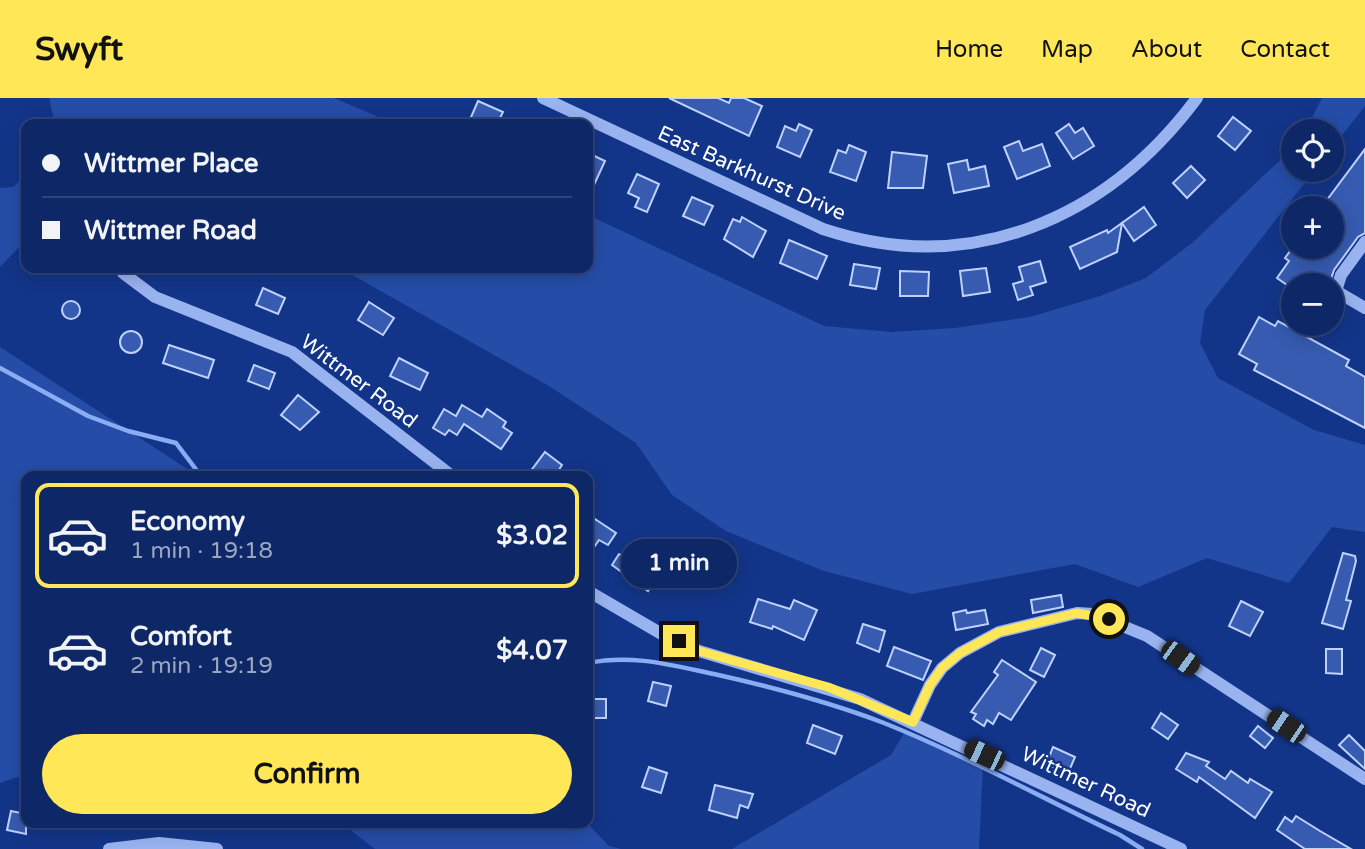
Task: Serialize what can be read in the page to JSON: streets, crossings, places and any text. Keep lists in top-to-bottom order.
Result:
{
  "streets": {
    "street": ["East Barkhurst Drive", "Wittmer Road"]
  },
  "page": {
    "header": "Swyft",
    "nav": [
      "Home",
      "Map",
      "About",
      "Contact"
    ],
    "map_buttons": ["+", "−"],
    "banner": ["Wittmer Place", "Wittmer Road"],
    "list": [
      {
        "name": "Economy",
        "note": "1 min · 19:18",
        "value": "$3.02"
      },
      {
        "name": "Comfort",
        "note": "2 min · 19:19",
        "value": "$4.07"
      }
    ],
    "bubble": "1 min",
    "buttons": "Confirm"
  }
}
